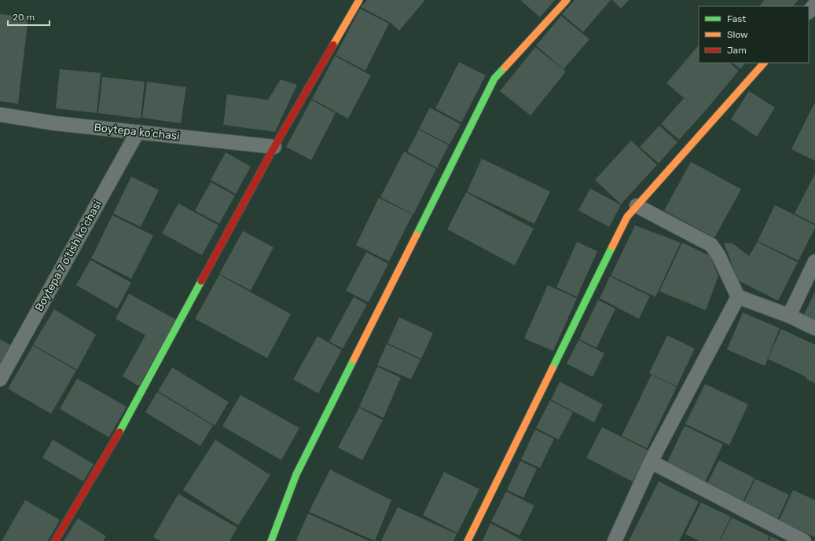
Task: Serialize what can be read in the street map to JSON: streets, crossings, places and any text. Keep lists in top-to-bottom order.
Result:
{
  "streets": {
    "street": ["Boytepa ko'chasi", "Boytepa 7 o'tish ko'chasi"]
  },
  "crossings": [
    ["Boytepa ko'chasi", "Boytepa 7 o'tish ko'chasi"]
  ],
  "legend": ["Fast", "Slow", "Jam"],
  "scale_bar": "20 m"
}
